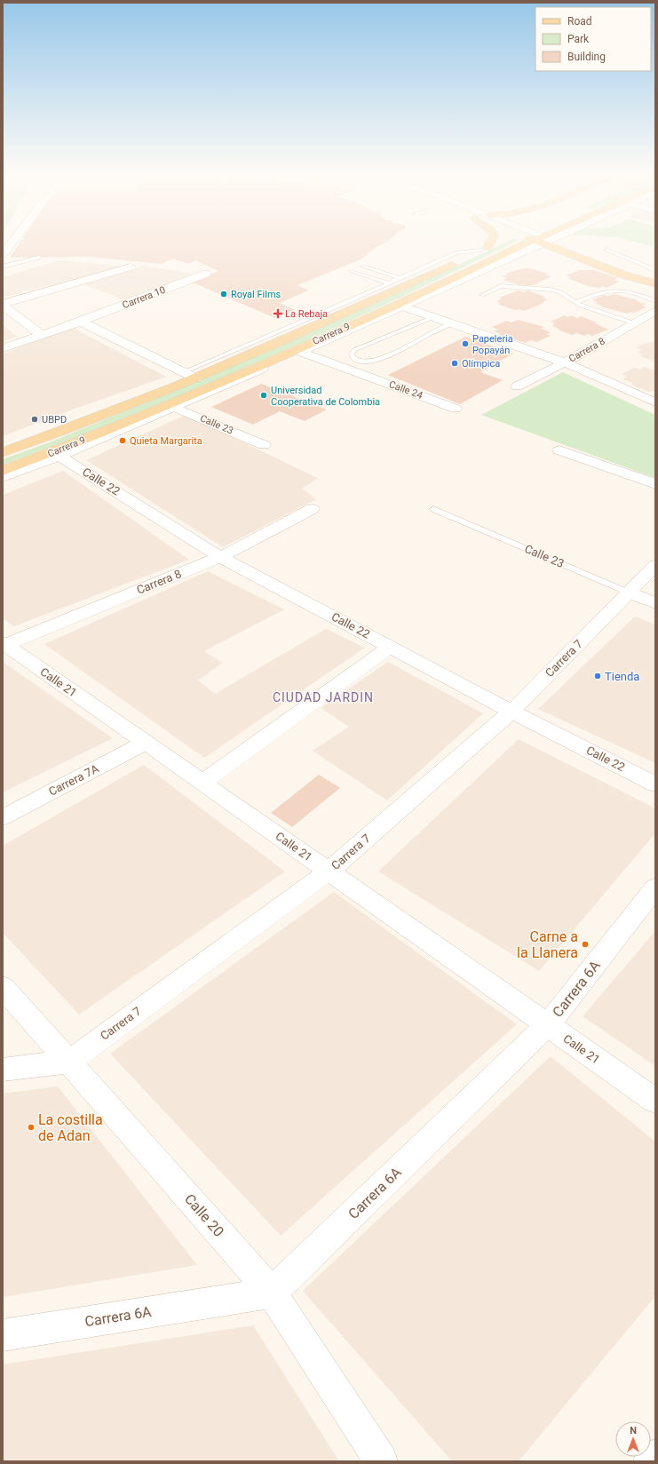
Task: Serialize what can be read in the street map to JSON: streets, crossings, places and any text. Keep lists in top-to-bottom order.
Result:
{
  "streets": {
    "main road": ["Carrera 9"],
    "street": [
      "Carrera 10",
      "Carrera 8",
      "Calle 24",
      "Calle 23",
      "Calle 22",
      "Carrera 7",
      "Calle 21",
      "Carrera 7A",
      "Carrera 6A",
      "Calle 20"
    ]
  },
  "crossings": [
    ["Carrera 9", "Calle 24"],
    ["Carrera 9", "Calle 22"],
    ["Carrera 8", "Calle 22"],
    ["Carrera 8", "Calle 21"],
    ["Calle 23", "Carrera 7"],
    ["Calle 22", "Carrera 7"],
    ["Carrera 7", "Calle 21"],
    ["Carrera 7", "Calle 20"],
    ["Calle 21", "Carrera 7A"],
    ["Calle 21", "Carrera 6A"],
    ["Carrera 6A", "Calle 20"]
  ],
  "districts": ["CIUDAD JARDIN"],
  "places": {
    "other": [
      "Royal Films",
      "Papeleria Popayán",
      "Olímpica",
      "Universidad Cooperativa de Colombia",
      "UBPD",
      "Quieta Margarita",
      "Tienda",
      "Carne a la Llanera",
      "La costilla de Adan"
    ],
    "health": ["La Rebaja"]
  },
  "legend": ["Road", "Park", "Building"],
  "north": "top"
}
